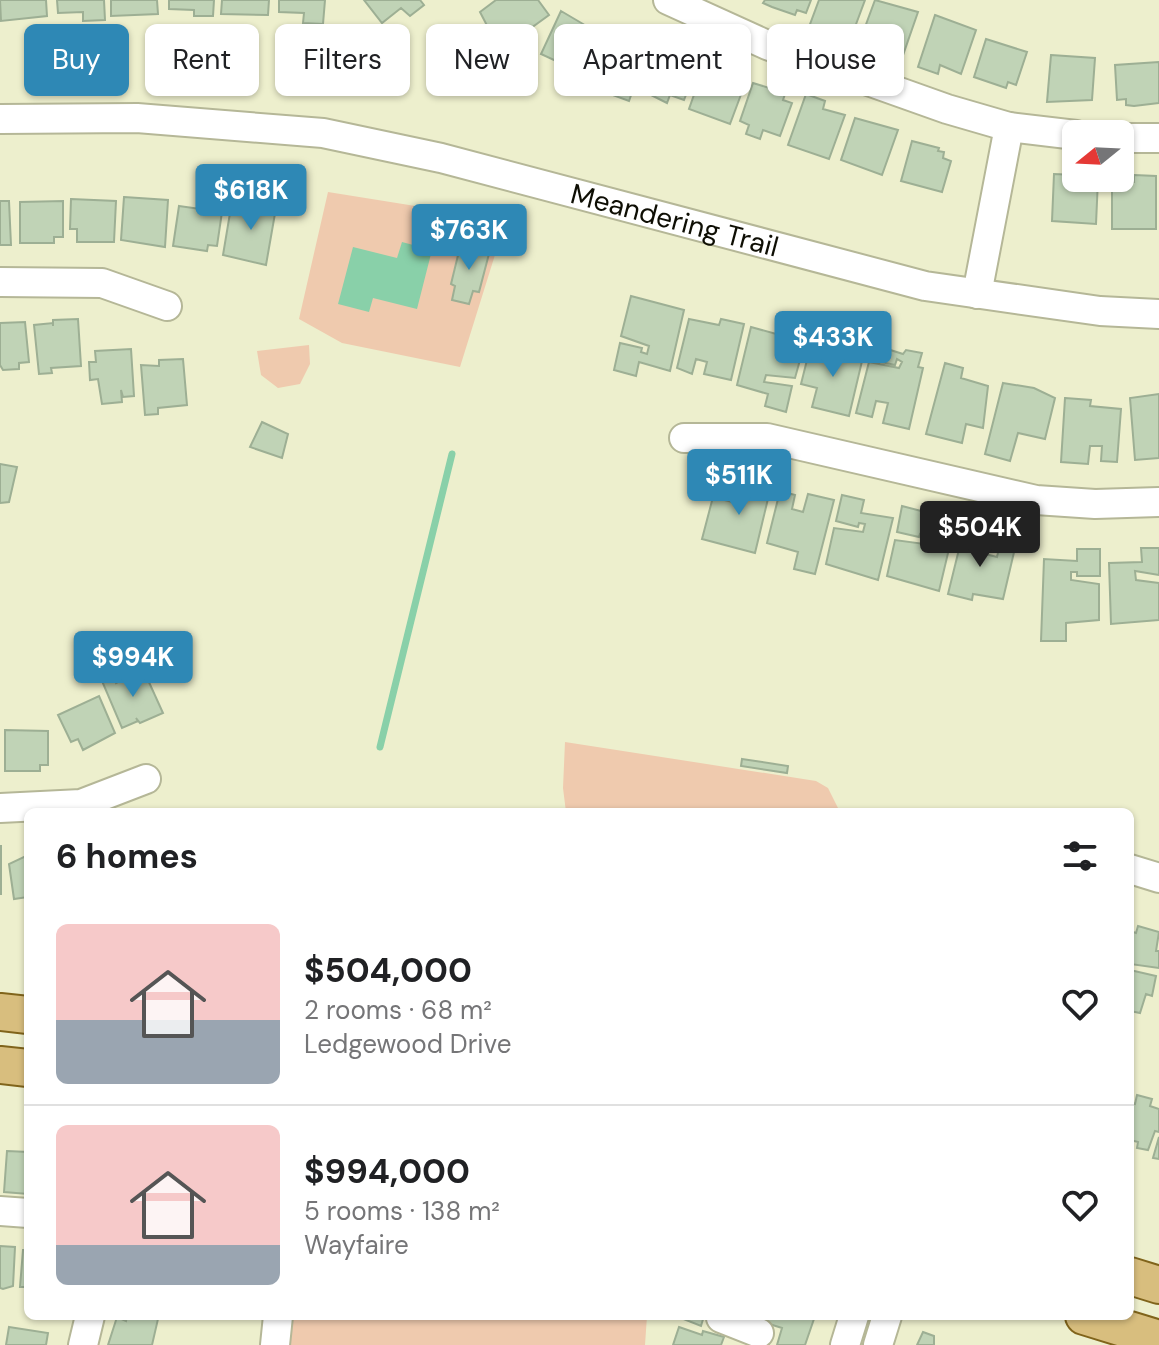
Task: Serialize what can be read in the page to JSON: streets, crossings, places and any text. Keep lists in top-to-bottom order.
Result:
{
  "streets": {
    "street": ["Meandering Trail"]
  },
  "north": "left",
  "page": {
    "chip": [
      "Buy",
      "Rent",
      "Filters",
      "New",
      "Apartment",
      "House"
    ],
    "price": [
      "$618K",
      "$763K",
      "$433K",
      "$511K",
      "$504K",
      "$994K"
    ],
    "heading": "6 homes",
    "list": [
      {
        "name": "$504,000",
        "note": "2 rooms · 68 m² · Ledgewood Drive"
      },
      {
        "name": "$994,000",
        "note": "5 rooms · 138 m² · Wayfaire"
      }
    ]
  }
}
